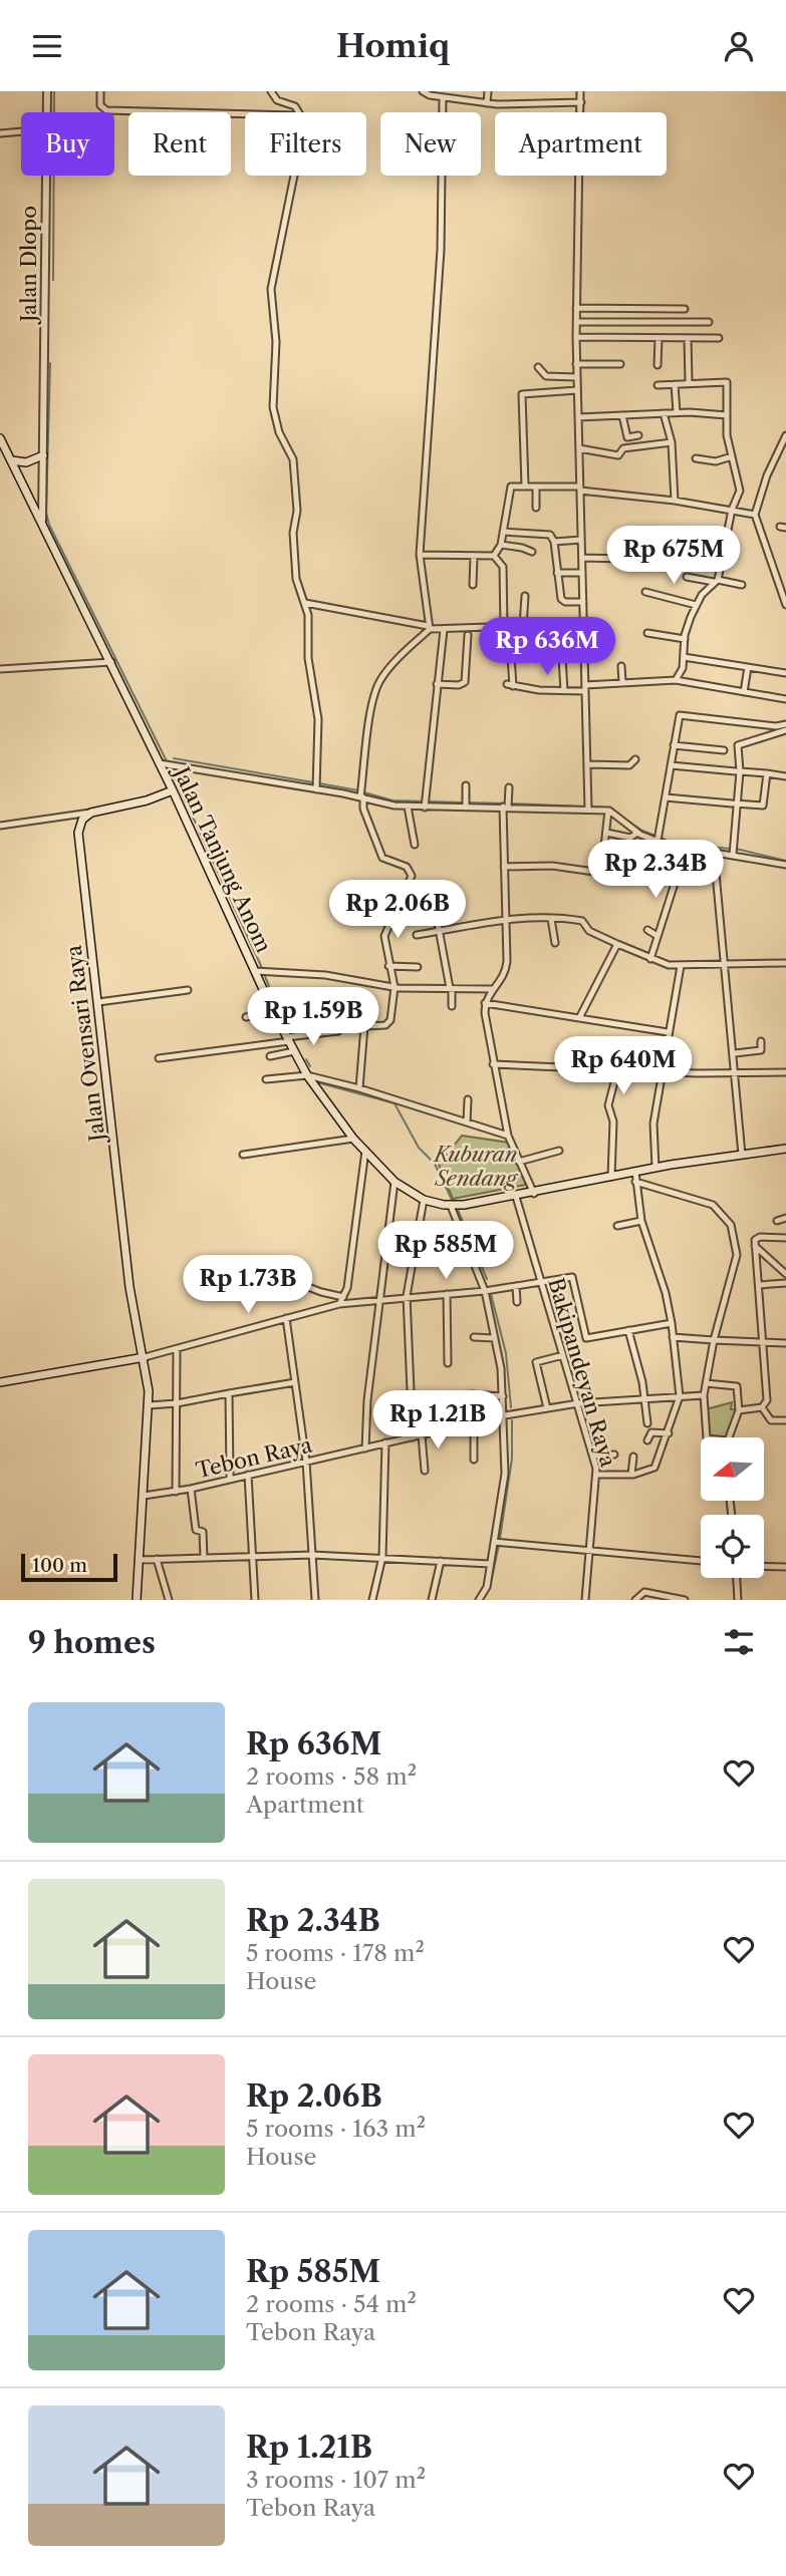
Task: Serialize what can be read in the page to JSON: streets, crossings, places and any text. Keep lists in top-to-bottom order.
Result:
{
  "streets": {
    "main road": ["Jalan Tanjung Anom", "Jalan Ovensari Raya"],
    "street": ["Jalan Dlopo", "Bakipandeyan Raya", "Tebon Raya"]
  },
  "crossings": [
    ["Jalan Dlopo", "Jalan Tanjung Anom"],
    ["Jalan Tanjung Anom", "Bakipandeyan Raya"],
    ["Jalan Ovensari Raya", "Tebon Raya"],
    ["Bakipandeyan Raya", "Tebon Raya"]
  ],
  "parks": ["Kuburan Sendang"],
  "scale_bar": "100 m",
  "north": "left",
  "page": {
    "header": "Homiq",
    "chip": [
      "Buy",
      "Rent",
      "Filters",
      "New",
      "Apartment"
    ],
    "price": [
      "Rp 675M",
      "Rp 636M",
      "Rp 2.34B",
      "Rp 2.06B",
      "Rp 1.59B",
      "Rp 640M",
      "Rp 585M",
      "Rp 1.73B",
      "Rp 1.21B"
    ],
    "scale": "100 m",
    "heading": "9 homes",
    "list": [
      {
        "name": "Rp 636M",
        "note": "2 rooms · 58 m² · Apartment"
      },
      {
        "name": "Rp 2.34B",
        "note": "5 rooms · 178 m² · House"
      },
      {
        "name": "Rp 2.06B",
        "note": "5 rooms · 163 m² · House"
      },
      {
        "name": "Rp 585M",
        "note": "2 rooms · 54 m² · Tebon Raya"
      },
      {
        "name": "Rp 1.21B",
        "note": "3 rooms · 107 m² · Tebon Raya"
      }
    ]
  }
}
